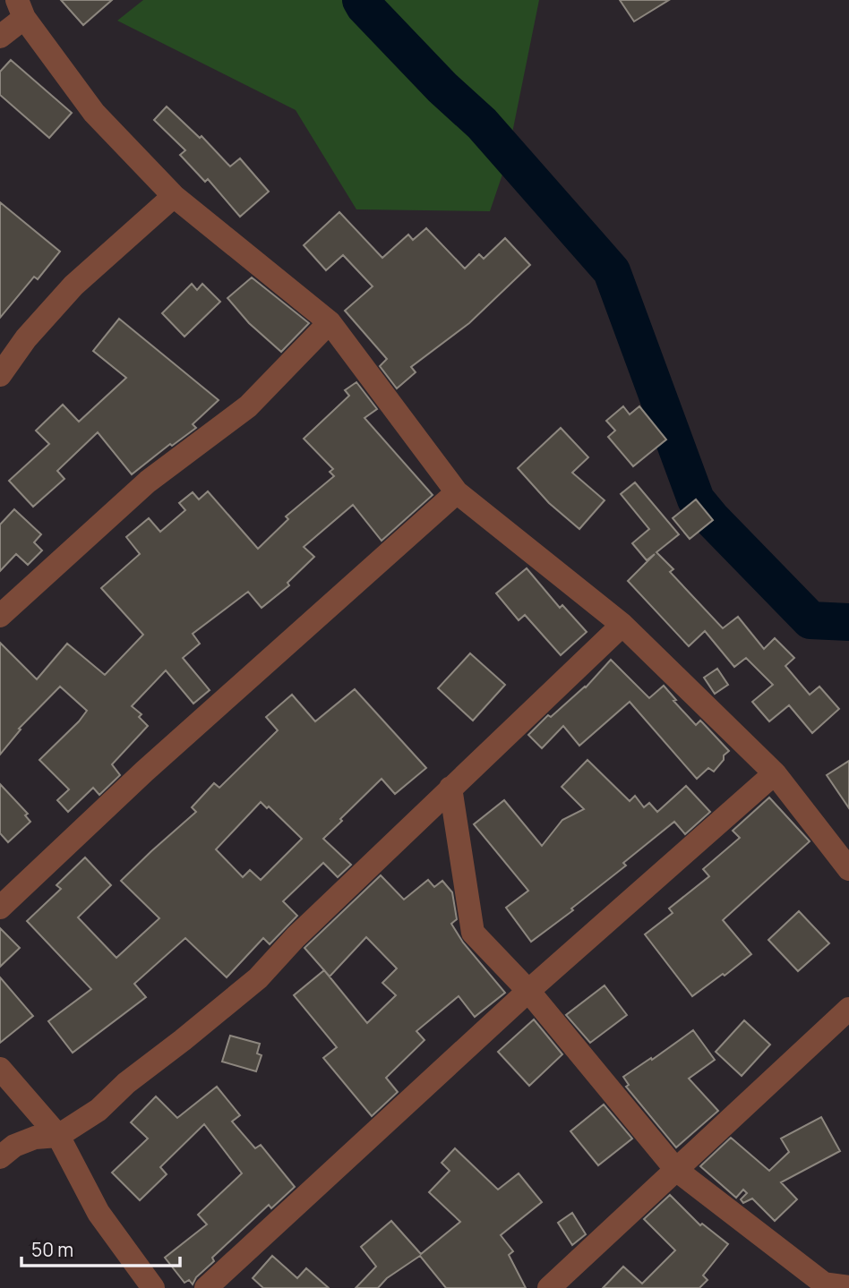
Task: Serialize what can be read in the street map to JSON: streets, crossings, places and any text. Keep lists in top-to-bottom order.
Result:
{
  "scale_bar": "50 m"
}
